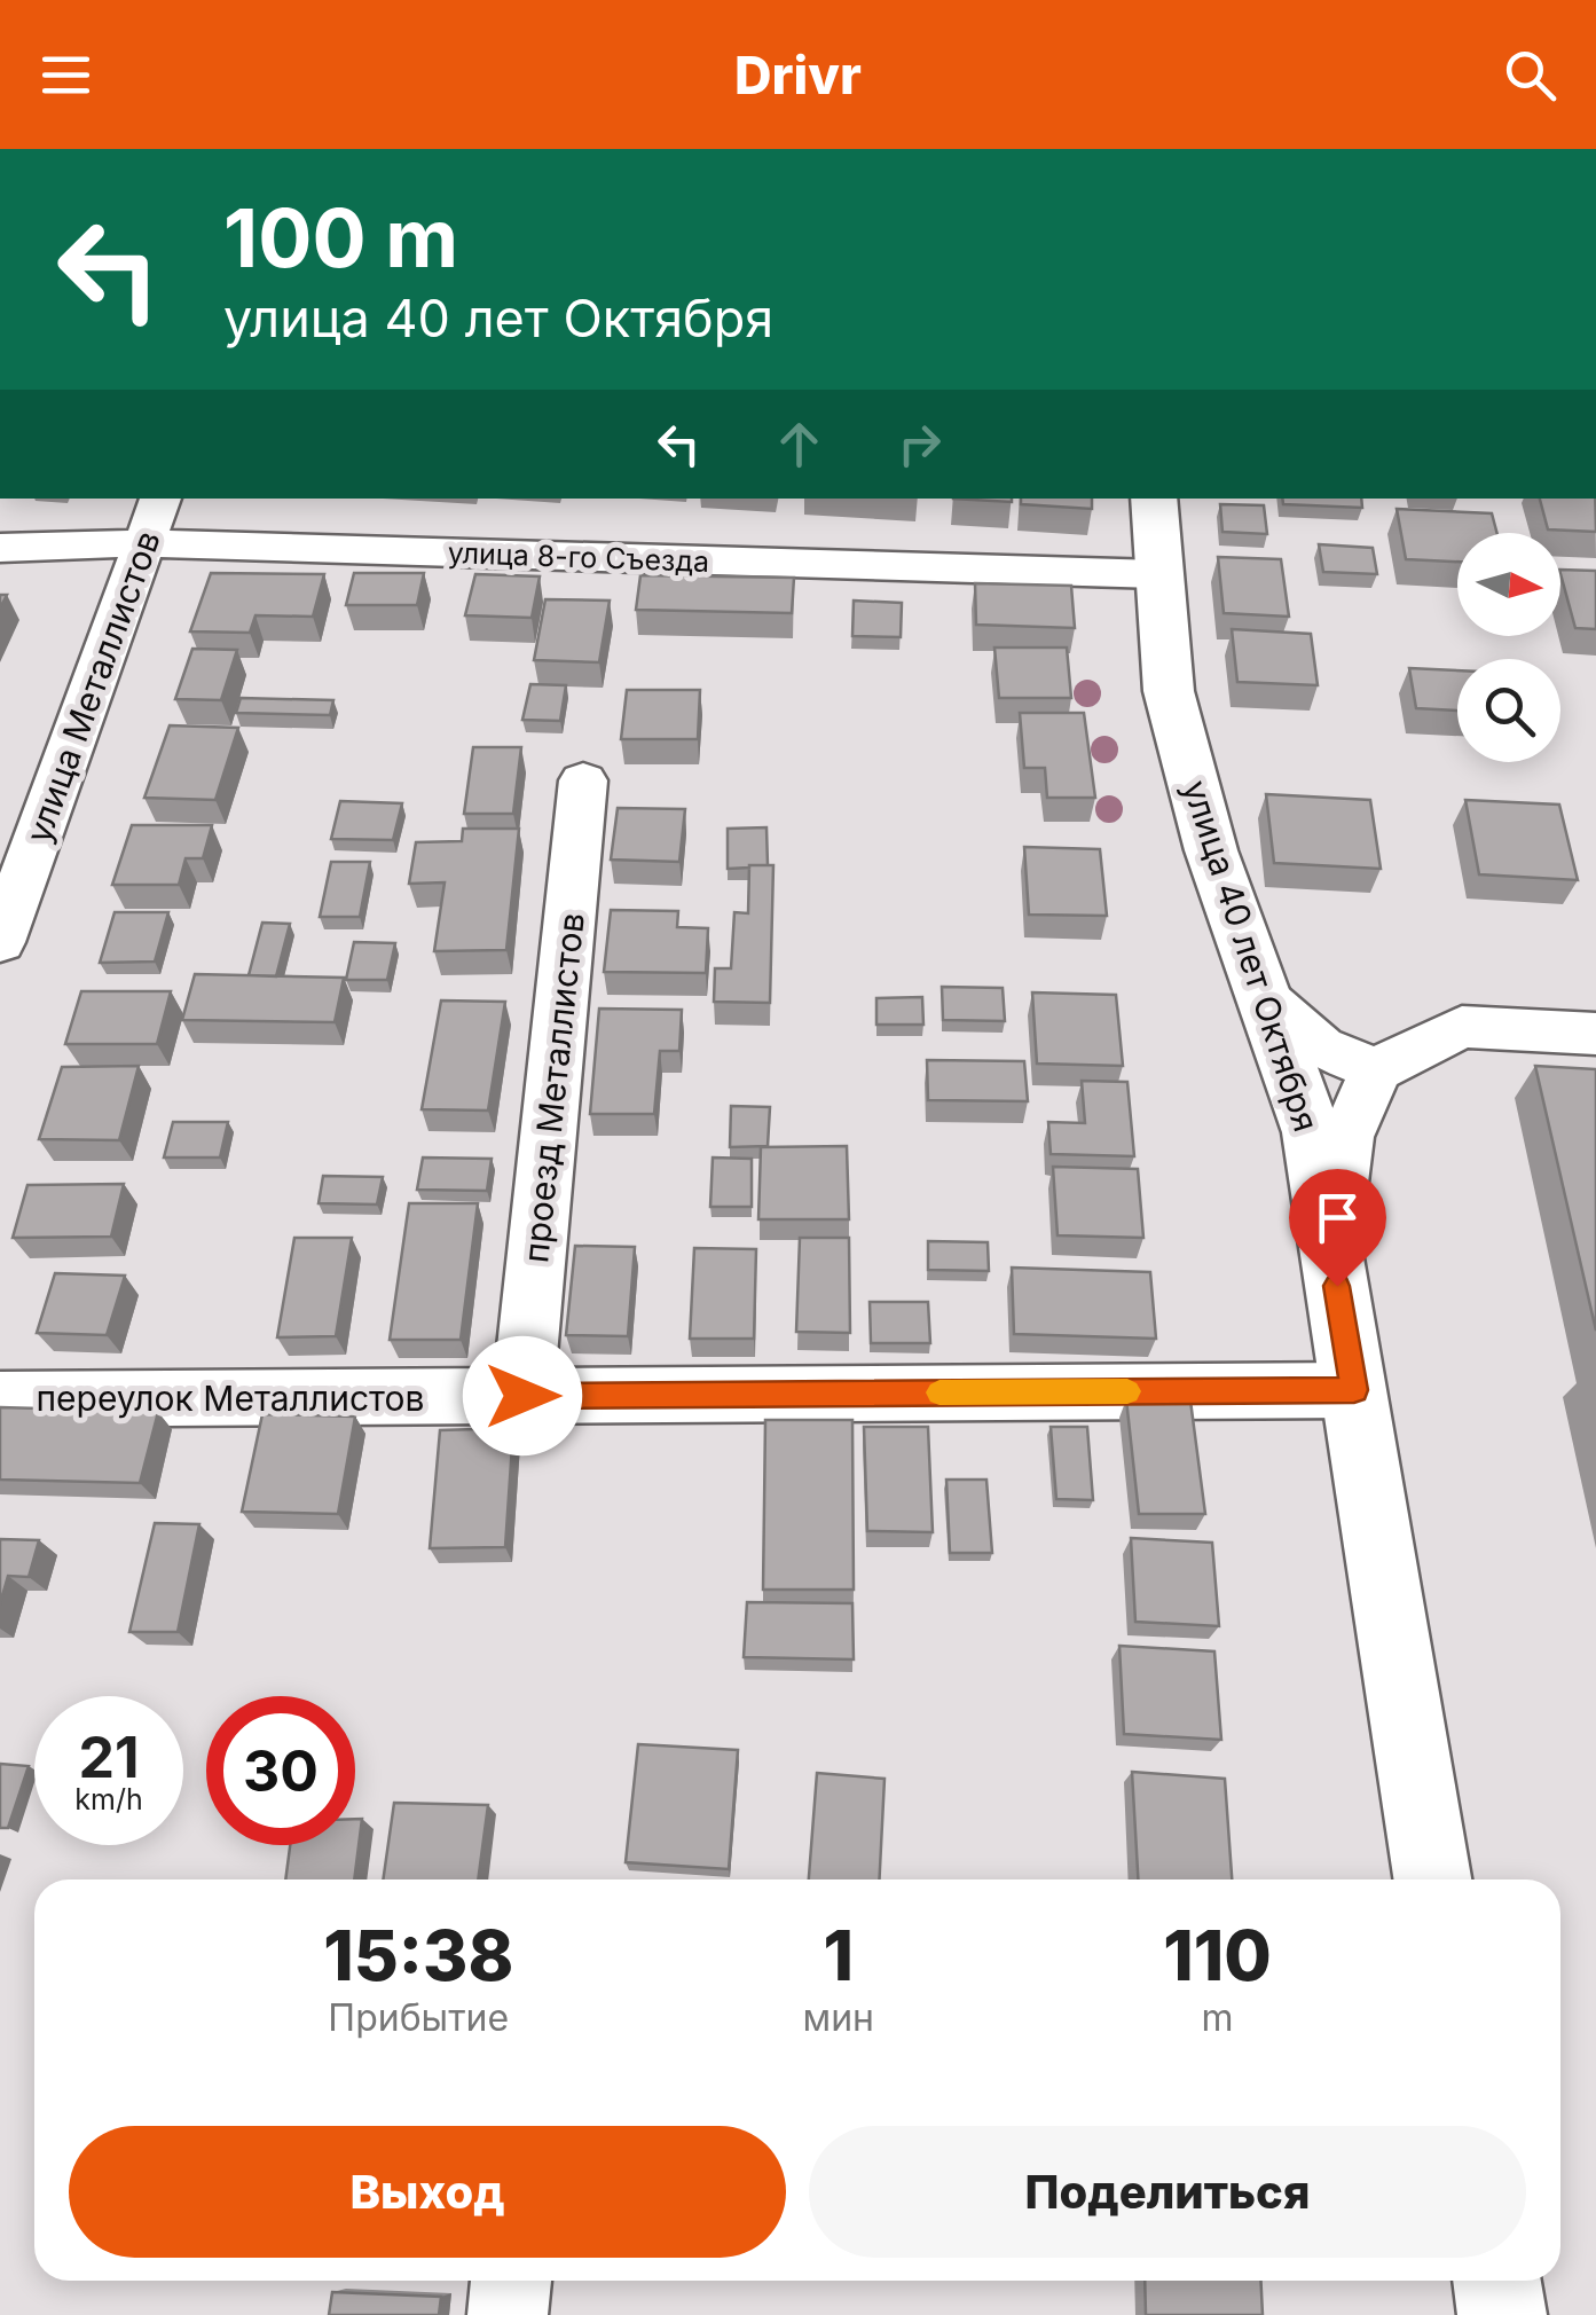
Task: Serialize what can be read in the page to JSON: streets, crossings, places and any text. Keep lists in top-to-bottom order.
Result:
{
  "streets": {
    "street": [
      "улица 8-го Съезда",
      "улица Металлистов",
      "улица 40 лет Октября",
      "проезд Металлистов",
      "переулок Металлистов"
    ]
  },
  "crossings": [
    ["улица 8-го Съезда", "улица Металлистов"],
    ["улица 8-го Съезда", "улица 40 лет Октября"],
    ["улица 40 лет Октября", "переулок Металлистов"],
    ["проезд Металлистов", "переулок Металлистов"]
  ],
  "north": "right",
  "page": {
    "header": "Drivr",
    "turn": ["100 m", "улица 40 лет Октября"],
    "speed": "21 km/h",
    "limit": "30",
    "eta": [
      "15:38",
      "Прибытие",
      "1",
      "мин",
      "110",
      "m"
    ],
    "buttons": ["Выход", "Поделиться"]
  }
}
